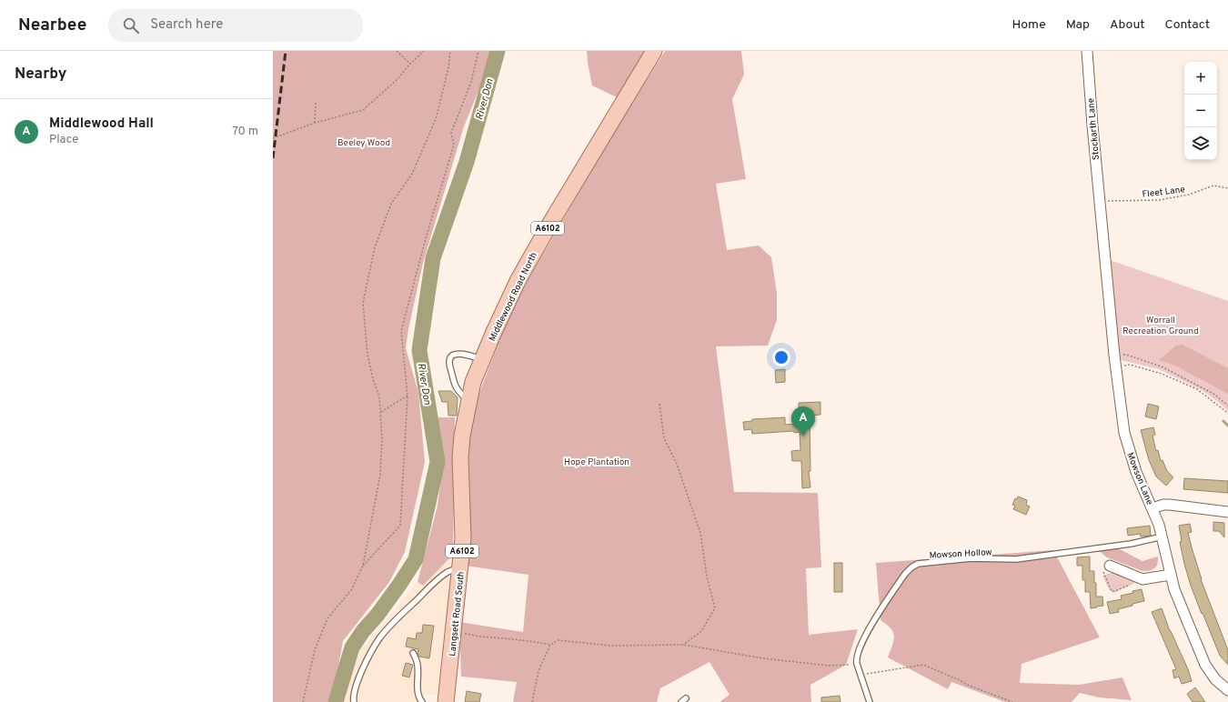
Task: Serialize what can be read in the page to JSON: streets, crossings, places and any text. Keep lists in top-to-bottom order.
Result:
{
  "streets": {
    "main road": ["A6102", "Middlewood Road North", "Langsett Road South"],
    "street": ["Stockarth Lane", "Mowson Lane"],
    "lane": ["Mowson Hollow"],
    "path": ["Fleet Lane"]
  },
  "crossings": [
    ["Stockarth Lane", "Fleet Lane"],
    ["Stockarth Lane", "Mowson Lane"],
    ["Fleet Lane", "Mowson Lane"],
    ["Middlewood Road North", "Langsett Road South"],
    ["Mowson Lane", "Mowson Hollow"]
  ],
  "water": ["River Don"],
  "parks": ["Beeley Wood", "Worrall Recreation Ground", "Hope Plantation"],
  "page": {
    "header": "Nearbee",
    "search": "Search here",
    "nav": [
      "Home",
      "Map",
      "About",
      "Contact"
    ],
    "heading": "Nearby",
    "map_buttons": ["+", "−"],
    "list": [
      {
        "mark": "A",
        "name": "Middlewood Hall",
        "note": "Place",
        "value": "70 m"
      }
    ],
    "pins": "A"
  }
}
